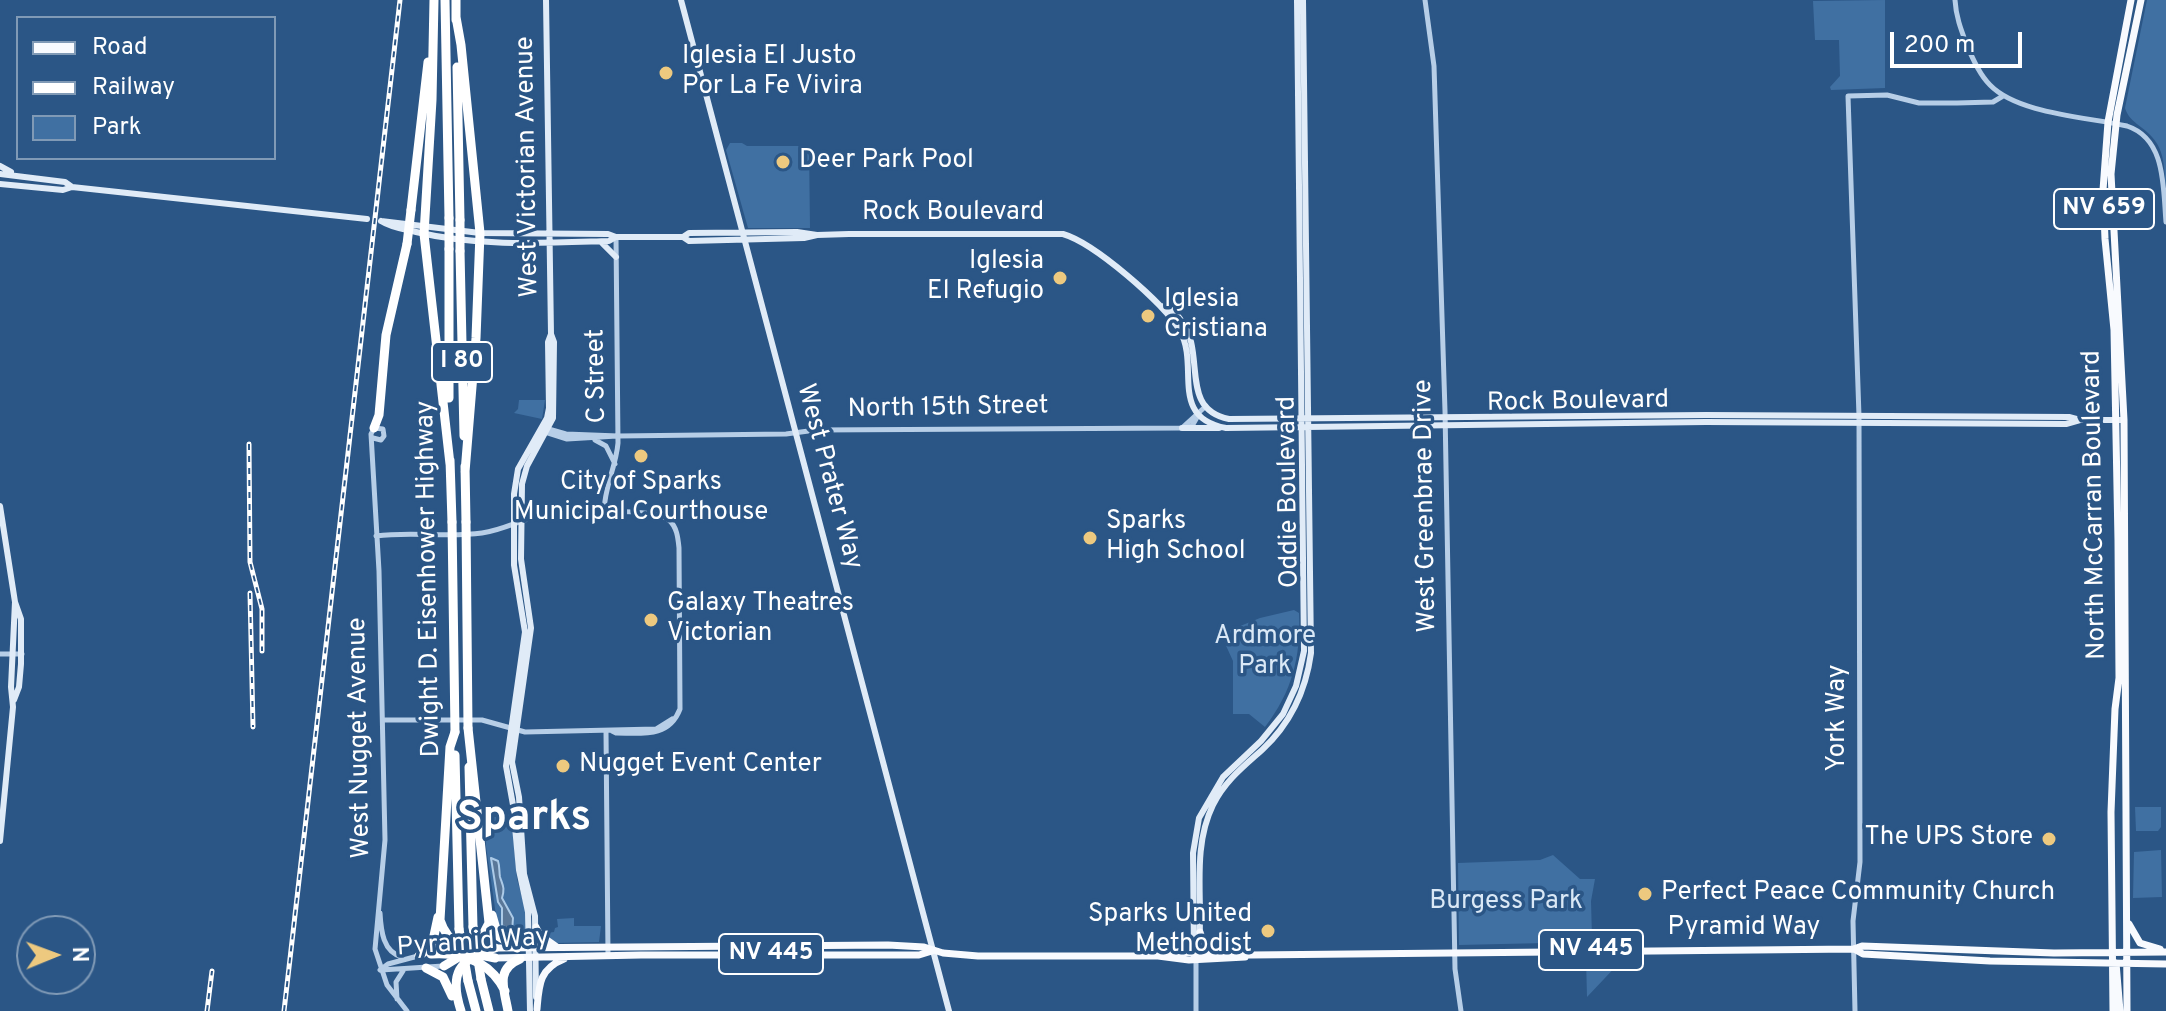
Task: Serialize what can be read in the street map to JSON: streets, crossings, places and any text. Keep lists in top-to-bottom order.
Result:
{
  "streets": {
    "highway": ["I 80", "Dwight D. Eisenhower Highway"],
    "main road": [
      "West Victorian Avenue",
      "NV 659",
      "Rock Boulevard",
      "West Prater Way",
      "Oddie Boulevard",
      "North McCarran Boulevard",
      "Pyramid Way",
      "NV 445"
    ],
    "street": [
      "C Street",
      "North 15th Street",
      "West Greenbrae Drive",
      "York Way",
      "West Nugget Avenue"
    ]
  },
  "crossings": [
    ["West Victorian Avenue", "Rock Boulevard"],
    ["West Victorian Avenue", "North 15th Street"],
    ["West Victorian Avenue", "Pyramid Way"],
    ["Rock Boulevard", "C Street"],
    ["Rock Boulevard", "West Prater Way"],
    ["Rock Boulevard", "Oddie Boulevard"],
    ["Rock Boulevard", "North McCarran Boulevard"],
    ["Rock Boulevard", "West Greenbrae Drive"],
    ["Rock Boulevard", "York Way"],
    ["C Street", "North 15th Street"],
    ["North 15th Street", "West Prater Way"],
    ["West Prater Way", "Pyramid Way"],
    ["Oddie Boulevard", "Pyramid Way"],
    ["North McCarran Boulevard", "Pyramid Way"],
    ["West Greenbrae Drive", "Pyramid Way"],
    ["York Way", "Pyramid Way"],
    ["West Nugget Avenue", "Pyramid Way"]
  ],
  "districts": ["Sparks"],
  "parks": ["Ardmore Park", "Burgess Park"],
  "places": [
    "Iglesia El Justo Por La Fe Vivira",
    "Deer Park Pool",
    "Iglesia El Refugio",
    "Iglesia Cristiana",
    "City of Sparks Municipal Courthouse",
    "Sparks High School",
    "Galaxy Theatres Victorian",
    "Nugget Event Center",
    "The UPS Store",
    "Perfect Peace Community Church",
    "Sparks United Methodist"
  ],
  "legend": ["Road", "Railway", "Park"],
  "scale_bar": "200 m",
  "north": "right"
}
